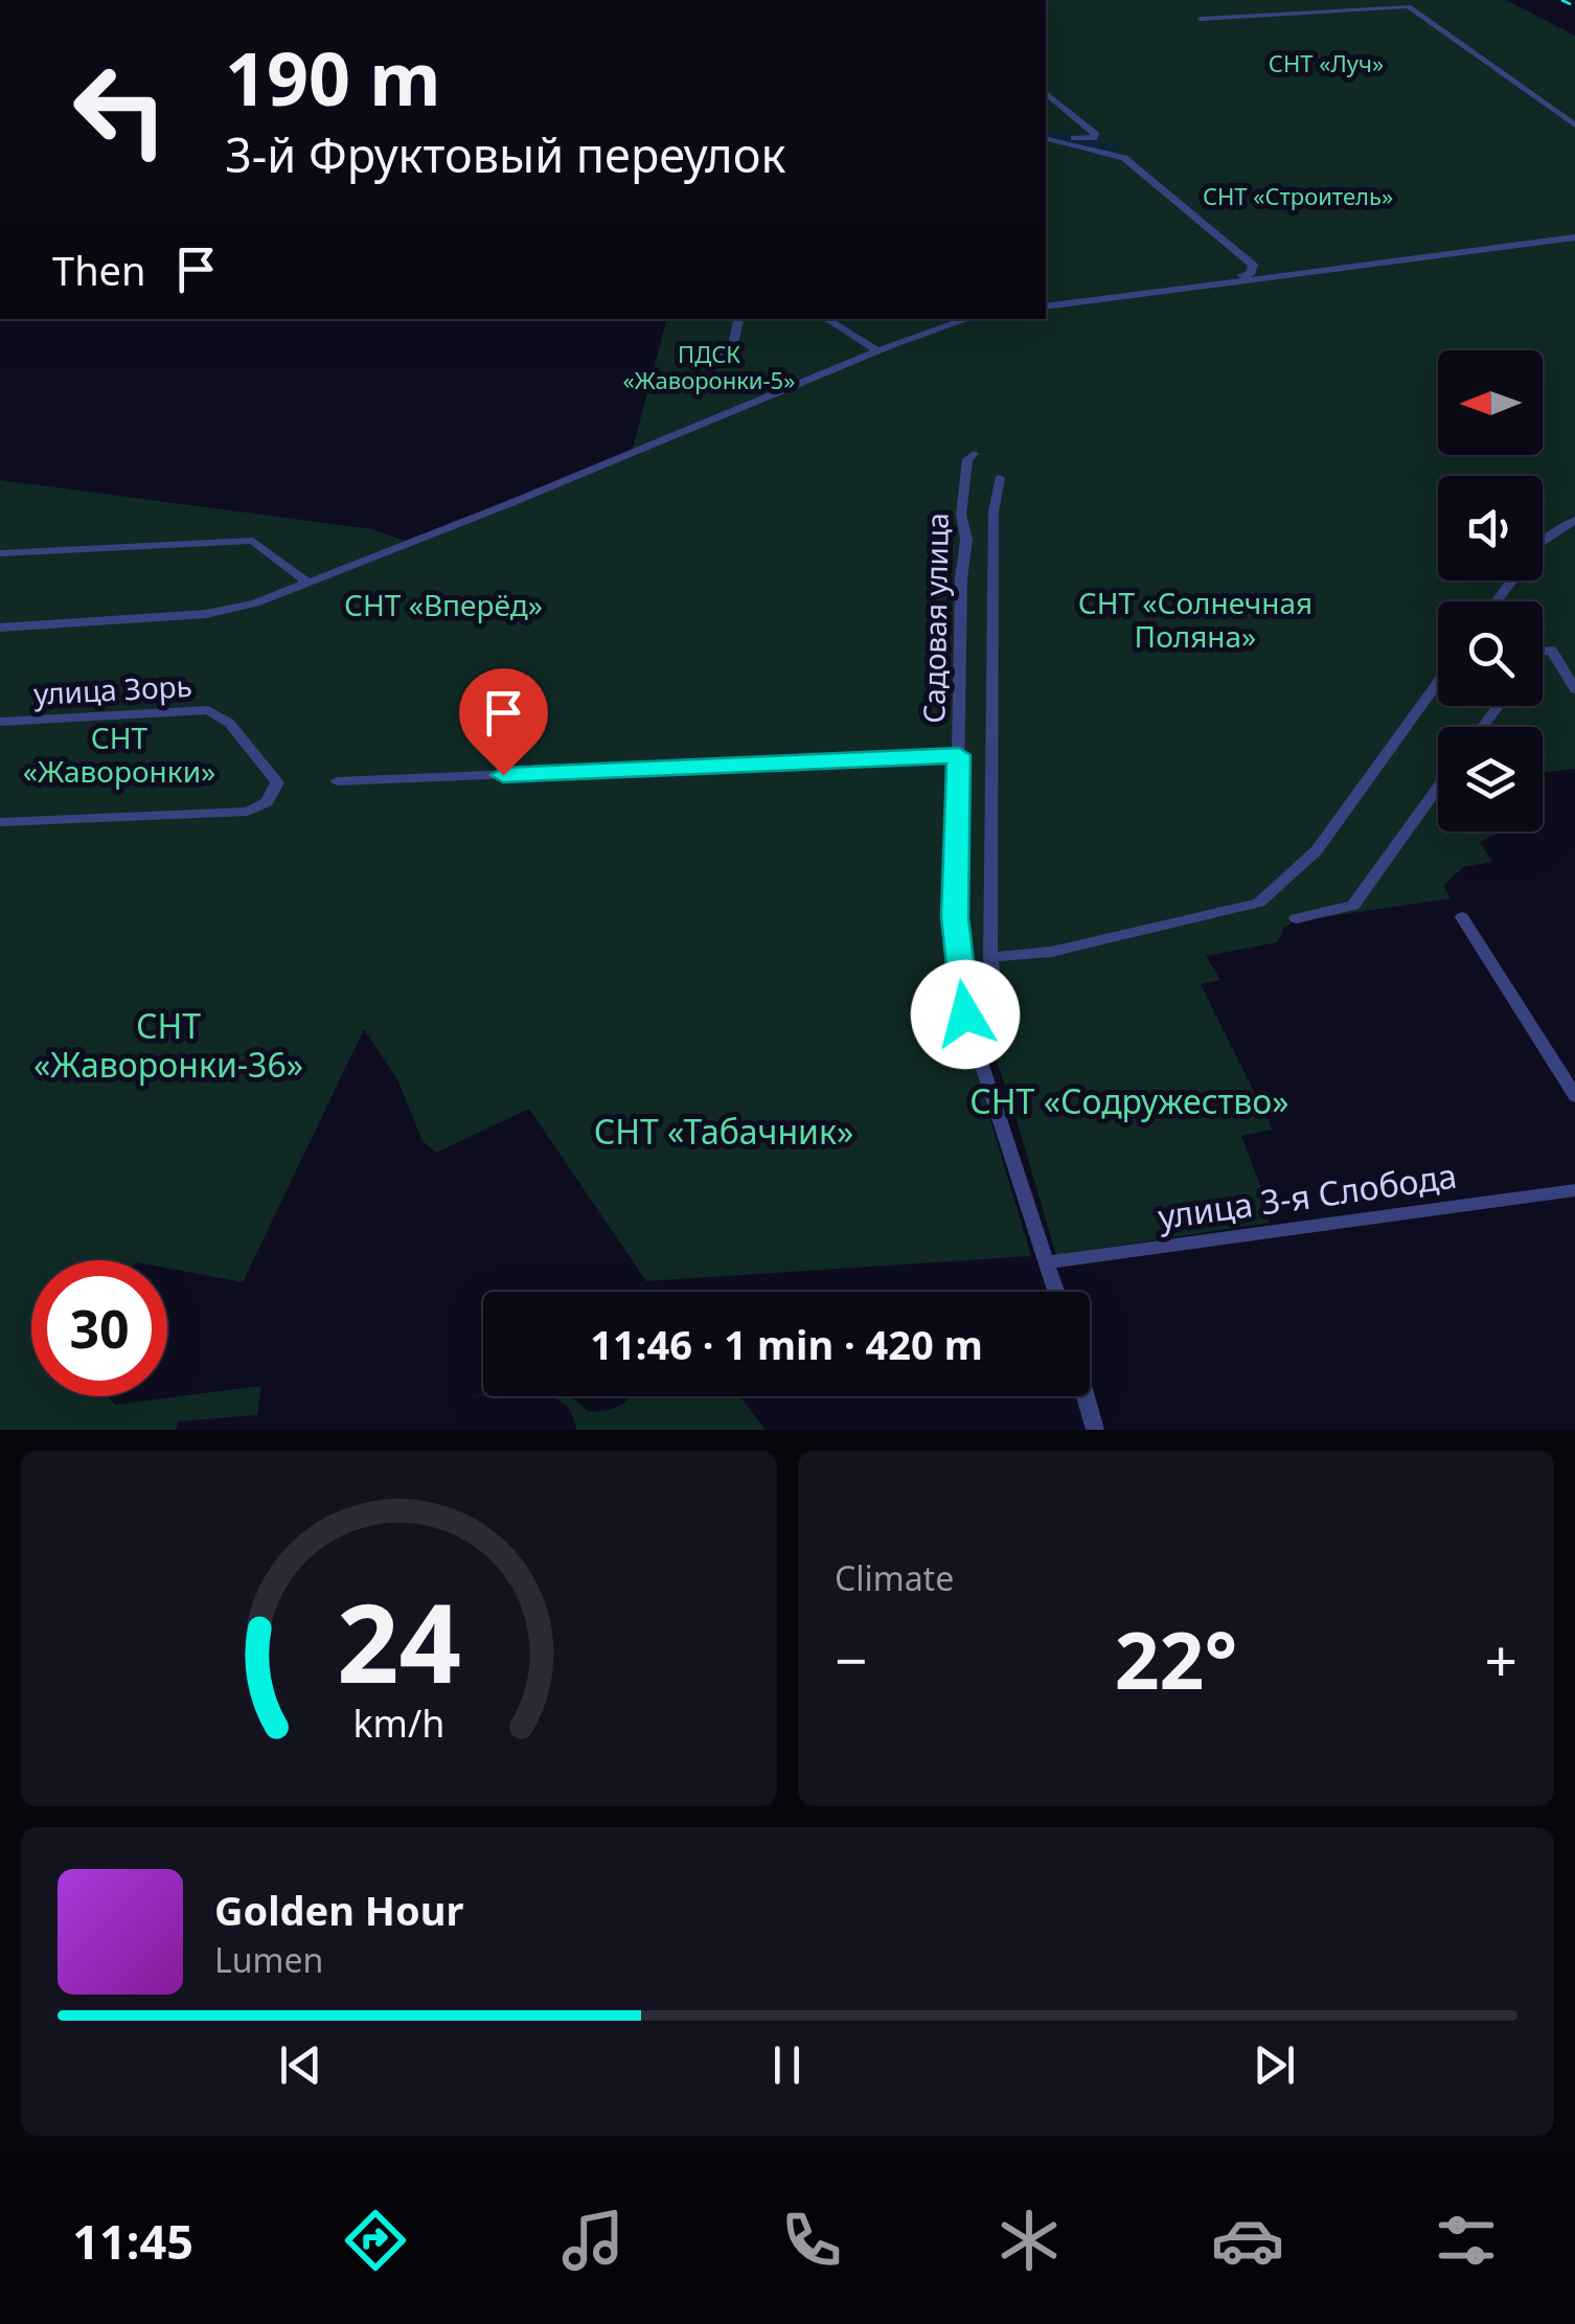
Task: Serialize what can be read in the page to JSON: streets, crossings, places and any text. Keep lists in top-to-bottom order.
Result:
{
  "streets": {
    "street": ["Садовая улица", "улица Зорь", "улица 3-я Слобода"]
  },
  "crossings": [
    ["Садовая улица", "улица 3-я Слобода"]
  ],
  "parks": [
    "СНТ «Луч»",
    "СНТ «Строитель»",
    "ПДСК «Жаворонки-5»",
    "СНТ «Солнечная Поляна»",
    "СНТ «Вперёд»",
    "СНТ «Жаворонки»",
    "СНТ «Жаворонки-36»",
    "СНТ «Содружество»",
    "СНТ «Табачник»"
  ],
  "north": "left",
  "page": {
    "turn": ["190 m", "3-й Фруктовый переулок"],
    "then": "Then",
    "limit": "30",
    "trip": "11:46 · 1 min · 420 m",
    "tile": "Climate",
    "heat": ["−", "22°", "+"],
    "song": ["Golden Hour", "Lumen"],
    "tabs": "11:45",
    "gauge": ["24", "km/h"]
  }
}
